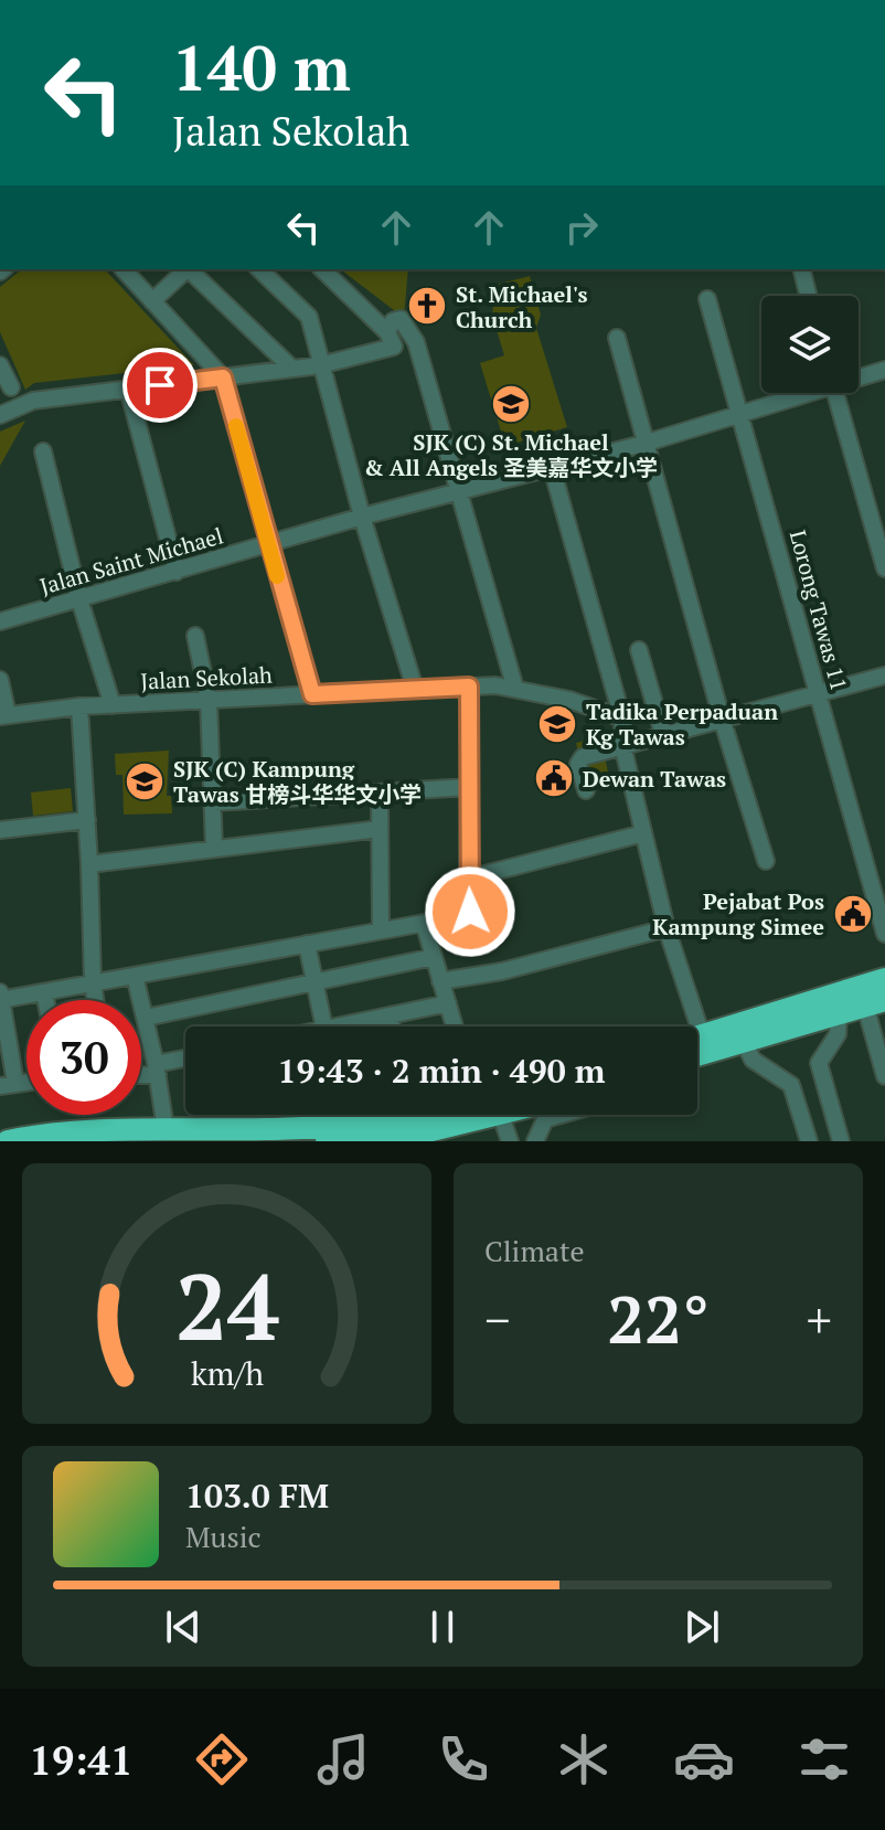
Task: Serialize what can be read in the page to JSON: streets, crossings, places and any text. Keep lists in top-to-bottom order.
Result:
{
  "streets": {
    "street": ["Jalan Saint Michael", "Lorong Tawas 11", "Jalan Sekolah"]
  },
  "crossings": [
    ["Jalan Saint Michael", "Lorong Tawas 11"]
  ],
  "places": {
    "church": ["St. Michael's Church"],
    "school or university": ["SJK (C) St. Michael & All Angels 圣美嘉华文小学", "Tadika Perpaduan Kg Tawas", "SJK (C) Kampung Tawas 甘榜斗华华文小学"],
    "public building": ["Dewan Tawas", "Pejabat Pos Kampung Simee"]
  },
  "page": {
    "turn": ["140 m", "Jalan Sekolah"],
    "limit": "30",
    "trip": "19:43 · 2 min · 490 m",
    "tile": "Climate",
    "heat": ["−", "22°", "+"],
    "song": ["103.0 FM", "Music"],
    "tabs": "19:41",
    "gauge": ["24", "km/h"]
  }
}
